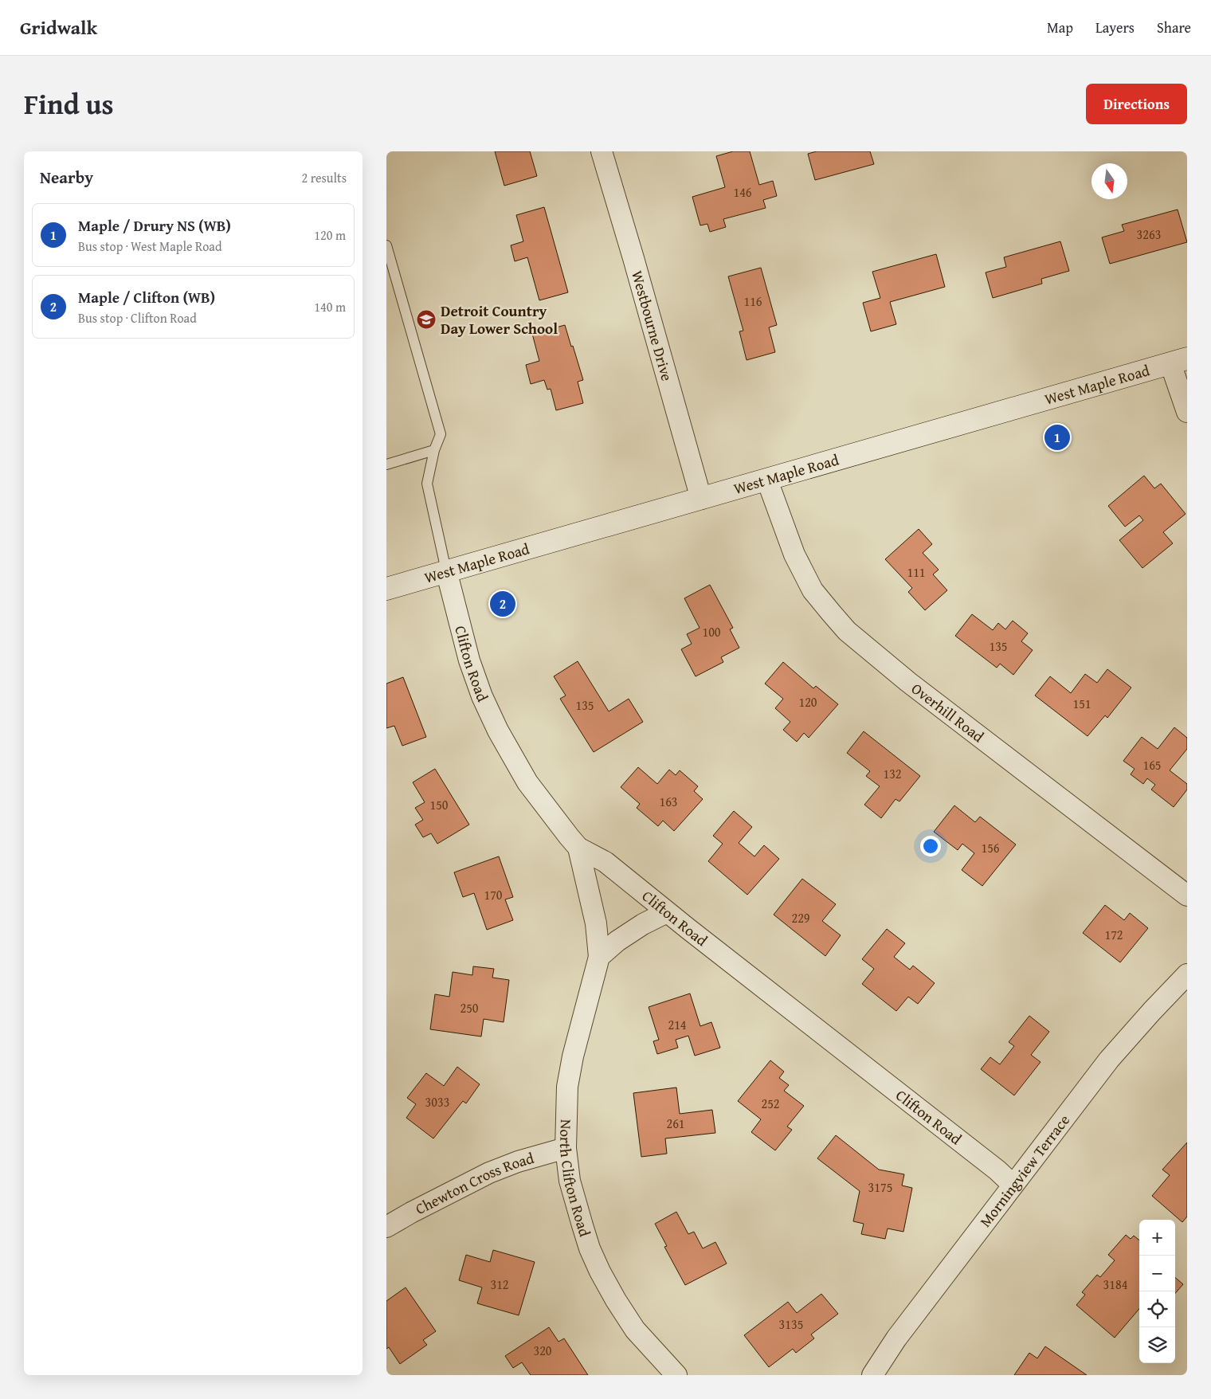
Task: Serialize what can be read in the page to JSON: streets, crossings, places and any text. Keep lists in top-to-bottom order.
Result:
{
  "streets": {
    "main road": ["West Maple Road"],
    "street": [
      "Westbourne Drive",
      "Clifton Road",
      "Overhill Road",
      "Morningview Terrace",
      "North Clifton Road",
      "Chewton Cross Road"
    ]
  },
  "crossings": [
    ["Westbourne Drive", "West Maple Road"],
    ["West Maple Road", "Clifton Road"],
    ["West Maple Road", "Overhill Road"],
    ["Clifton Road", "Morningview Terrace"],
    ["Clifton Road", "North Clifton Road"],
    ["North Clifton Road", "Chewton Cross Road"]
  ],
  "places": {
    "school or university": ["Detroit Country Day Lower School"]
  },
  "house_numbers": [
    "146",
    "3263",
    "116",
    "111",
    "100",
    "135",
    "120",
    "151",
    "135",
    "165",
    "132",
    "163",
    "150",
    "156",
    "170",
    "229",
    "172",
    "250",
    "214",
    "3033",
    "252",
    "261",
    "3175",
    "312",
    "3184",
    "3135",
    "320"
  ],
  "north": "bottom",
  "page": {
    "header": "Gridwalk",
    "nav": ["Map", "Layers", "Share"],
    "title": "Find us",
    "buttons": "Directions",
    "heading": ["Nearby", "2 results"],
    "list": [
      {
        "mark": "1",
        "name": "Maple / Drury NS (WB)",
        "note": "Bus stop · West Maple Road",
        "value": "120 m"
      },
      {
        "mark": "2",
        "name": "Maple / Clifton (WB)",
        "note": "Bus stop · Clifton Road",
        "value": "140 m"
      }
    ],
    "pins": ["1", "2"],
    "map_buttons": ["+", "−"]
  }
}
